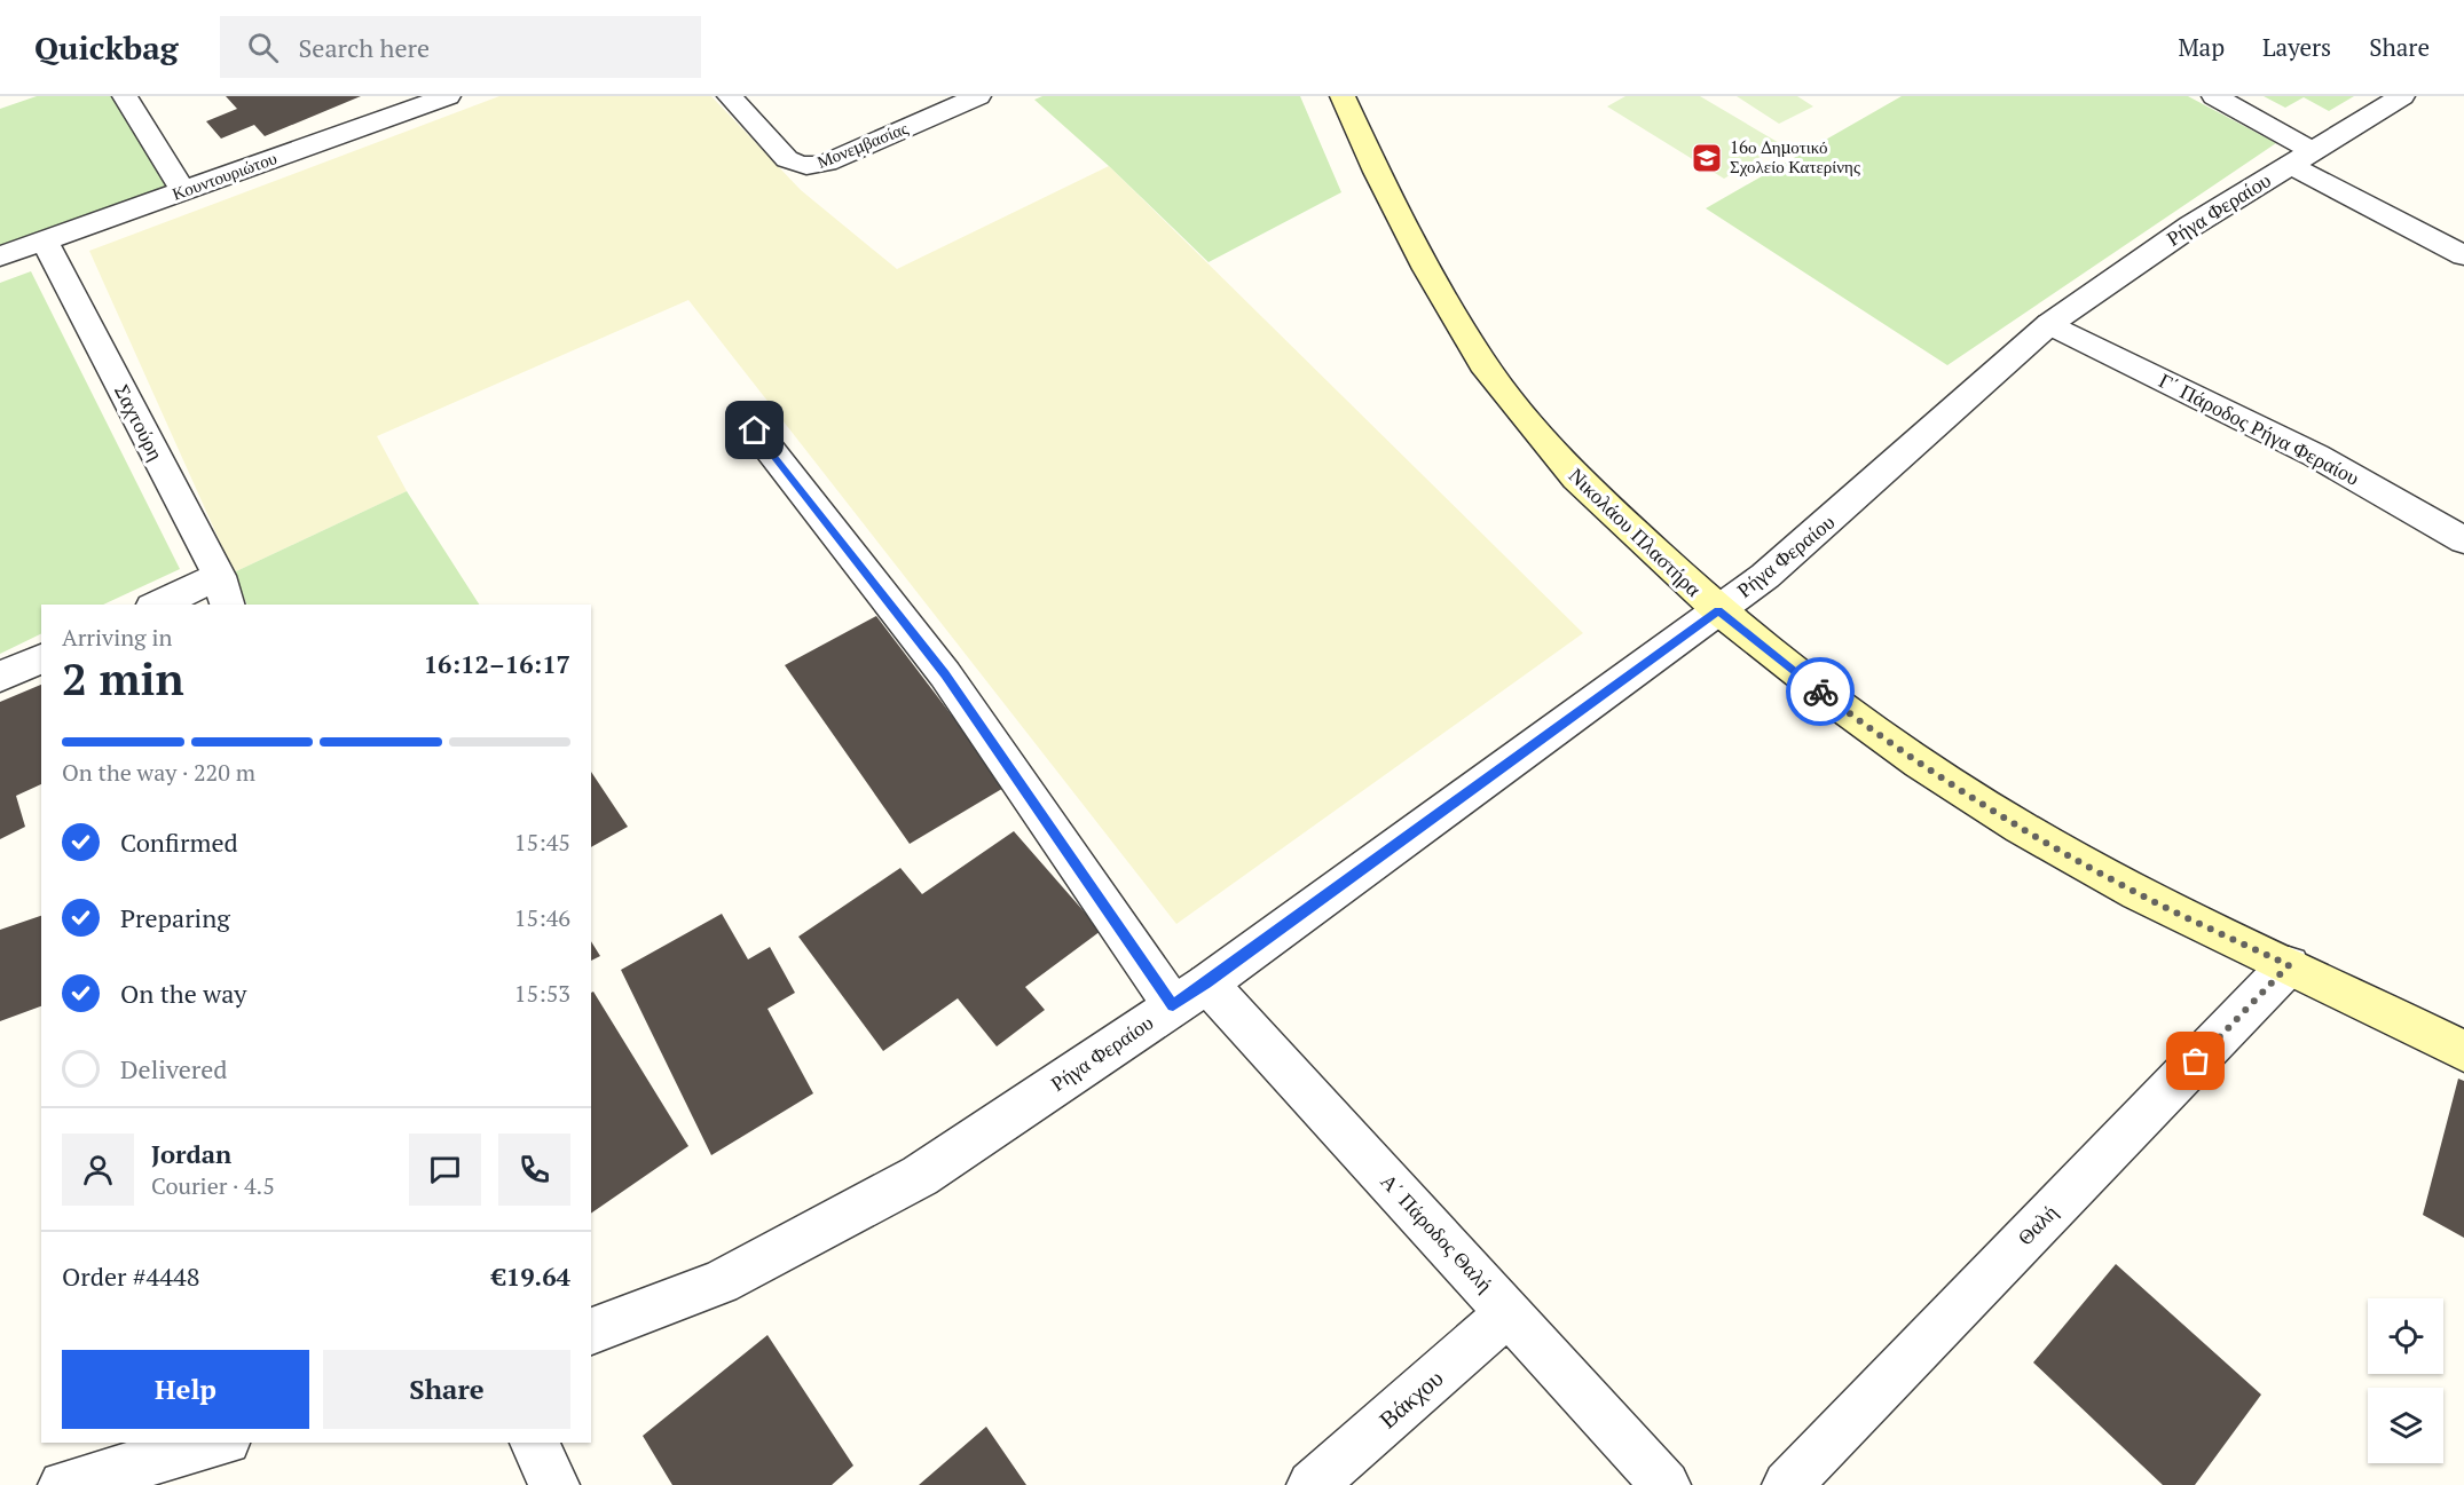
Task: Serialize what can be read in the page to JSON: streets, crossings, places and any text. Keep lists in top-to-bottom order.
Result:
{
  "streets": {
    "main road": ["Νικολάου Πλαστήρα"],
    "street": [
      "Μονεμβασίας",
      "Κουντουριώτου",
      "Ρήγα Φεραίου",
      "Σαχτούρη",
      "Γ΄ Πάροδος Ρήγα Φεραίου",
      "Θαλή",
      "Α΄ Πάροδος Θαλή",
      "Βάκχου"
    ]
  },
  "crossings": [
    ["Κουντουριώτου", "Σαχτούρη"],
    ["Ρήγα Φεραίου", "Γ΄ Πάροδος Ρήγα Φεραίου"],
    ["Ρήγα Φεραίου", "Νικολάου Πλαστήρα"],
    ["Ρήγα Φεραίου", "Α΄ Πάροδος Θαλή"],
    ["Νικολάου Πλαστήρα", "Θαλή"],
    ["Α΄ Πάροδος Θαλή", "Βάκχου"]
  ],
  "places": {
    "school or university": ["16ο Δημοτικό Σχολείο Κατερίνης"]
  },
  "page": {
    "header": "Quickbag",
    "search": "Search here",
    "nav": ["Map", "Layers", "Share"],
    "heading": ["2 min", "Arriving in", "16:12–16:17"],
    "panel": [
      "Jordan",
      "Courier · 4.5",
      "Order #4448",
      "€19.64"
    ],
    "bar": "On the way · 220 m",
    "list": [
      ["Confirmed", "15:45"],
      ["Preparing", "15:46"],
      ["On the way", "15:53"],
      "Delivered"
    ],
    "buttons": ["Help", "Share"]
  }
}
